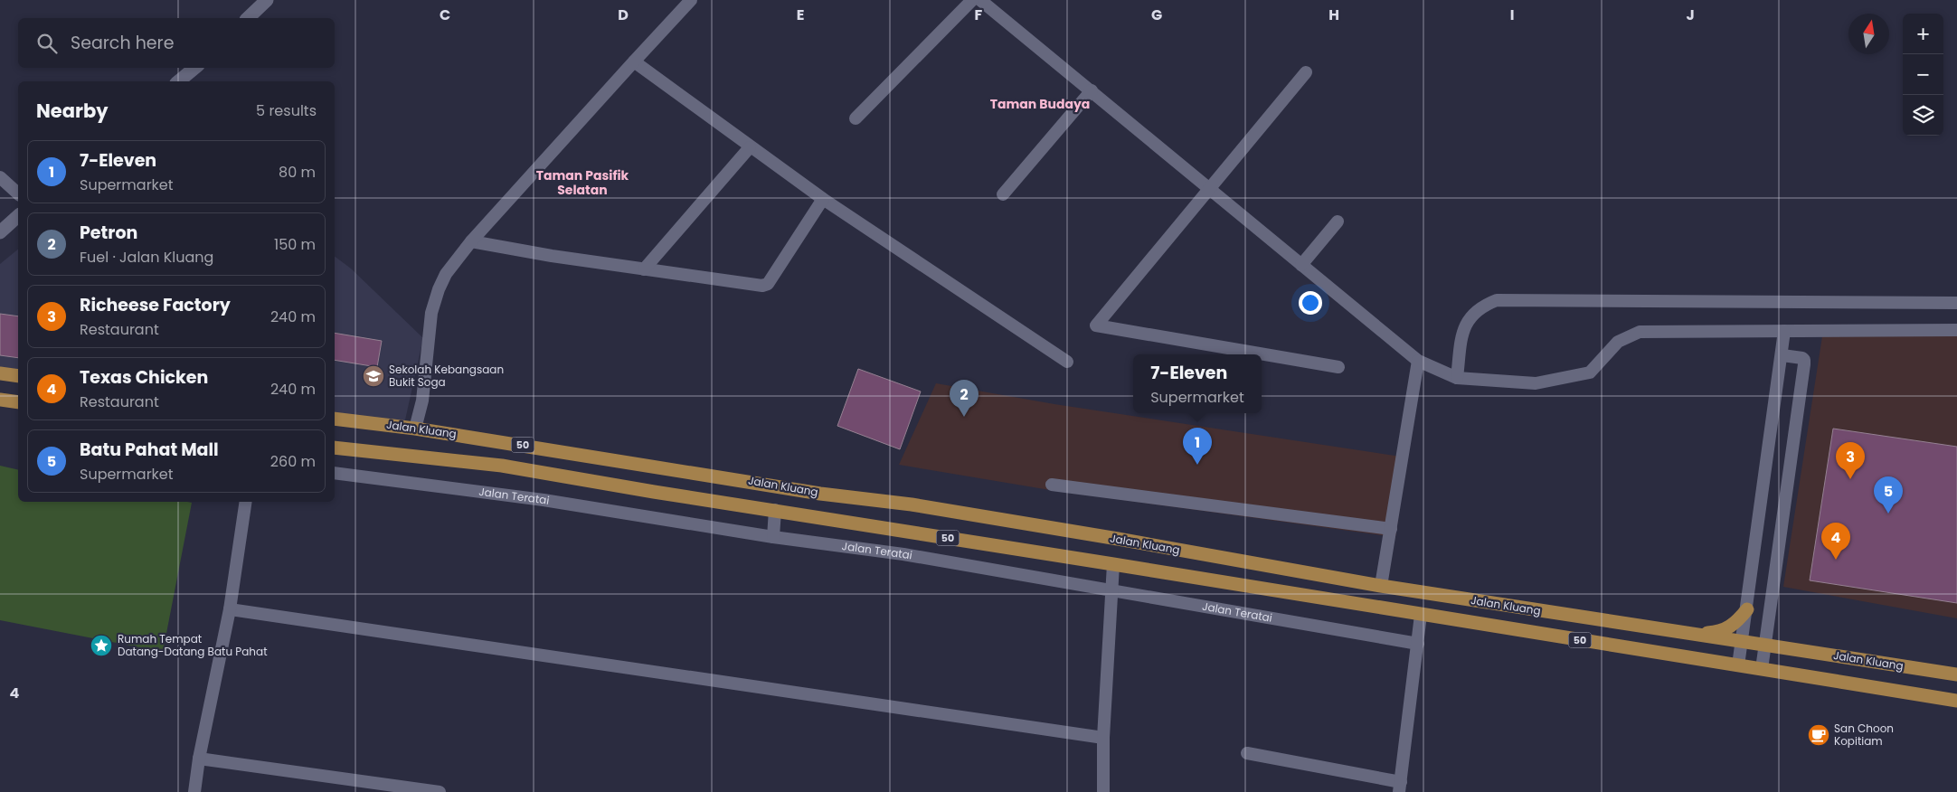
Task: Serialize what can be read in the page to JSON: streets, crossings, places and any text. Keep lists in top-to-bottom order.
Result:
{
  "streets": {
    "highway": ["Jalan Kluang", "50"],
    "street": ["Jalan Teratai"]
  },
  "crossings": [
    ["Jalan Kluang", "Jalan Teratai"]
  ],
  "districts": ["Taman Budaya", "Taman Pasifik Selatan"],
  "places": {
    "school or university": ["Sekolah Kebangsaan Bukit Soga"],
    "place": ["Rumah Tempat Datang-Datang Batu Pahat"],
    "cafe": ["San Choon Kopitiam"]
  },
  "north": "top",
  "page": {
    "map_buttons": ["+", "−"],
    "search": "Search here",
    "heading": ["Nearby", "5 results"],
    "list": [
      {
        "mark": "1",
        "name": "7-Eleven",
        "note": "Supermarket",
        "value": "80 m"
      },
      {
        "mark": "2",
        "name": "Petron",
        "note": "Fuel · Jalan Kluang",
        "value": "150 m"
      },
      {
        "mark": "3",
        "name": "Richeese Factory",
        "note": "Restaurant",
        "value": "240 m"
      },
      {
        "mark": "4",
        "name": "Texas Chicken",
        "note": "Restaurant",
        "value": "240 m"
      },
      {
        "mark": "5",
        "name": "Batu Pahat Mall",
        "note": "Supermarket",
        "value": "260 m"
      }
    ],
    "popup": ["7-Eleven", "Supermarket"],
    "pins": [
      "2",
      "1",
      "3",
      "5",
      "4"
    ]
  },
  "grid": {
    "columns": [
      "C",
      "D",
      "E",
      "F",
      "G",
      "H",
      "I",
      "J"
    ],
    "rows": ["4"]
  }
}
